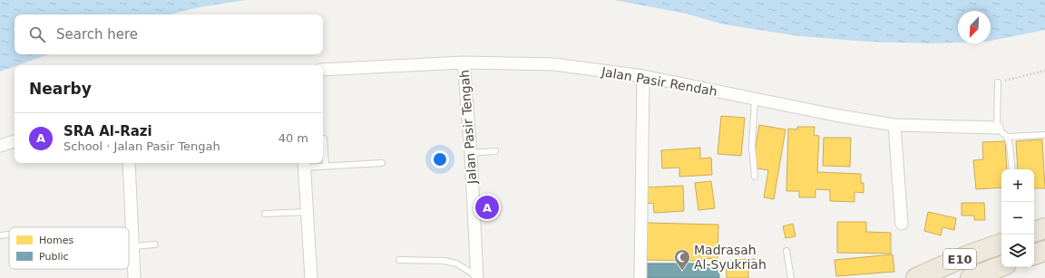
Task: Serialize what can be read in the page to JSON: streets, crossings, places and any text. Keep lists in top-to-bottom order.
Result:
{
  "streets": {
    "highway": ["E10"],
    "street": ["Jalan Pasir Rendah", "Jalan Pasir Tengah"]
  },
  "crossings": [
    ["Jalan Pasir Rendah", "Jalan Pasir Tengah"]
  ],
  "places": {
    "mosque": ["Madrasah Al-Syukriah"]
  },
  "legend": ["Homes", "Public"],
  "north": "bottom left",
  "page": {
    "search": "Search here",
    "heading": "Nearby",
    "list": [
      {
        "mark": "A",
        "name": "SRA Al-Razi",
        "note": "School · Jalan Pasir Tengah",
        "value": "40 m"
      }
    ],
    "map_buttons": ["+", "−"],
    "pins": "A"
  }
}
